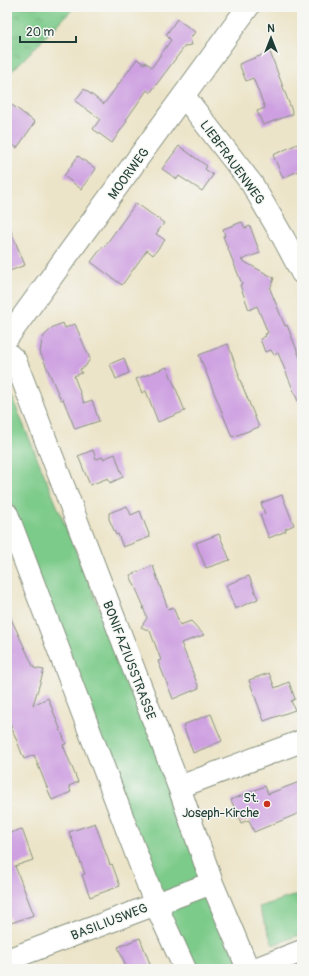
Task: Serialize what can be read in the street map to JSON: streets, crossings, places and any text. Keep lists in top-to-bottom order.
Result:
{
  "streets": {
    "street": [
      "LIEBFRAUENWEG",
      "MOORWEG",
      "BONIFAZIUSSTRASSE",
      "BASILIUSWEG"
    ]
  },
  "crossings": [
    ["LIEBFRAUENWEG", "MOORWEG"],
    ["BONIFAZIUSSTRASSE", "BASILIUSWEG"]
  ],
  "places": ["St. Joseph-Kirche"],
  "scale_bar": "20 m",
  "north": "top"
}
